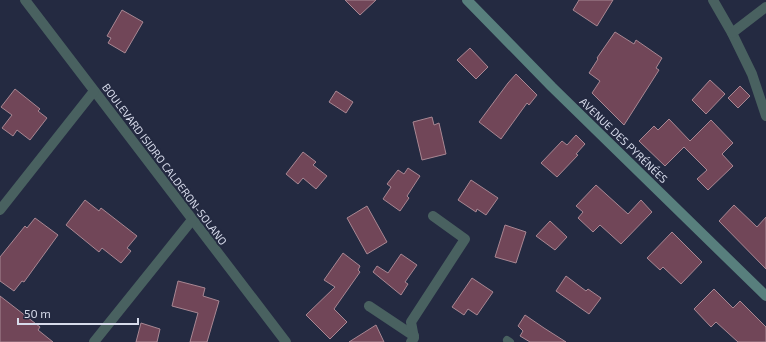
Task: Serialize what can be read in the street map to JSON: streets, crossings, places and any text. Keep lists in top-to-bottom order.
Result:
{
  "streets": {
    "main road": ["AVENUE DES PYRÉNÉES"],
    "street": ["BOULEVARD ISIDRO CALDERON-SOLANO"]
  },
  "scale_bar": "50 m"
}
